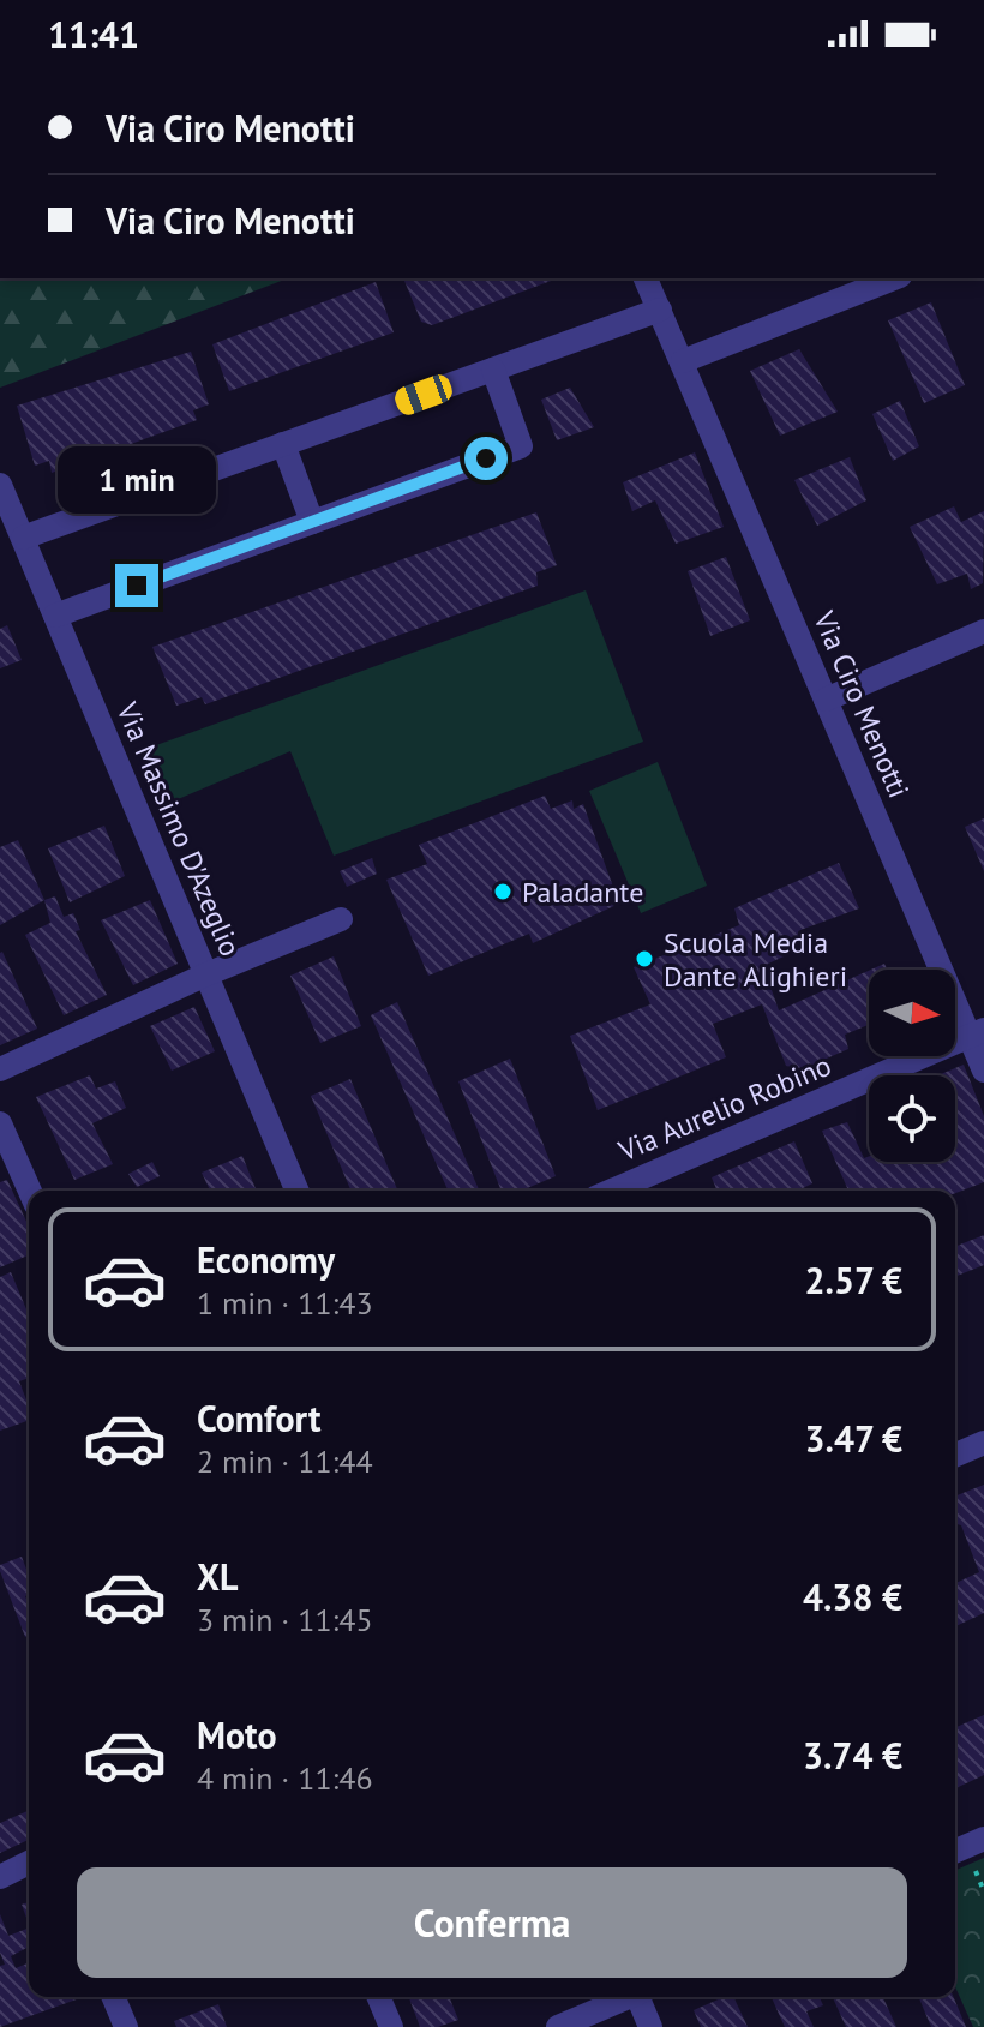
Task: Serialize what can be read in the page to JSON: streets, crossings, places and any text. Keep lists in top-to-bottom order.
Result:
{
  "streets": {
    "street": ["Via Ciro Menotti", "Via Massimo D'Azeglio", "Via Aurelio Robino"]
  },
  "crossings": [
    ["Via Ciro Menotti", "Via Aurelio Robino"]
  ],
  "places": ["Paladante", "Scuola Media Dante Alighieri"],
  "north": "right",
  "page": {
    "status": "11:41",
    "banner": ["Via Ciro Menotti", "Via Ciro Menotti"],
    "bubble": "1 min",
    "list": [
      {
        "name": "Economy",
        "note": "1 min · 11:43",
        "value": "2.57 €"
      },
      {
        "name": "Comfort",
        "note": "2 min · 11:44",
        "value": "3.47 €"
      },
      {
        "name": "XL",
        "note": "3 min · 11:45",
        "value": "4.38 €"
      },
      {
        "name": "Moto",
        "note": "4 min · 11:46",
        "value": "3.74 €"
      }
    ],
    "buttons": "Conferma"
  }
}
